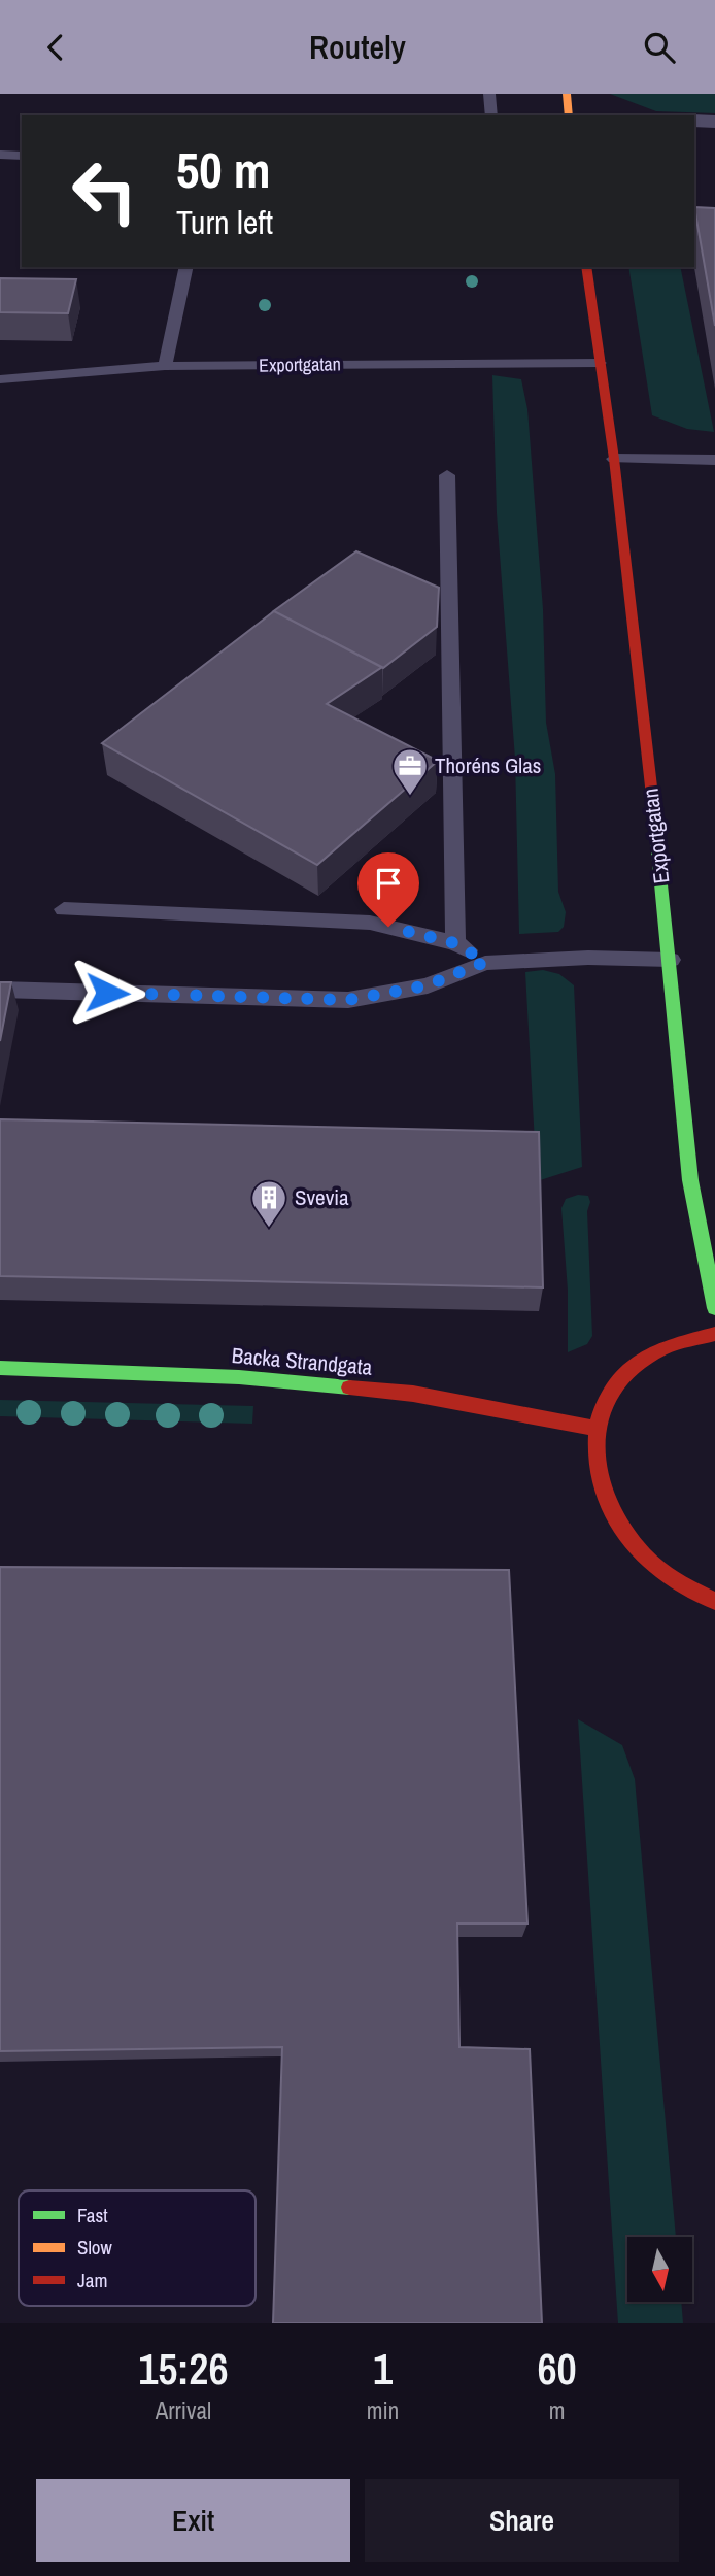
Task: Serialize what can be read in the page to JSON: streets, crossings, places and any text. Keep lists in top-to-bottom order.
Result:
{
  "streets": {
    "street": ["Exportgatan", "Backa Strandgata"]
  },
  "places": {
    "office": ["Thoréns Glas"],
    "building": ["Svevia"]
  },
  "legend": ["Fast", "Slow", "Jam"],
  "north": "bottom",
  "page": {
    "header": "Routely",
    "turn": ["50 m", "Turn left"],
    "eta": [
      "15:26",
      "Arrival",
      "1",
      "min",
      "60",
      "m"
    ],
    "buttons": ["Exit", "Share"]
  }
}
